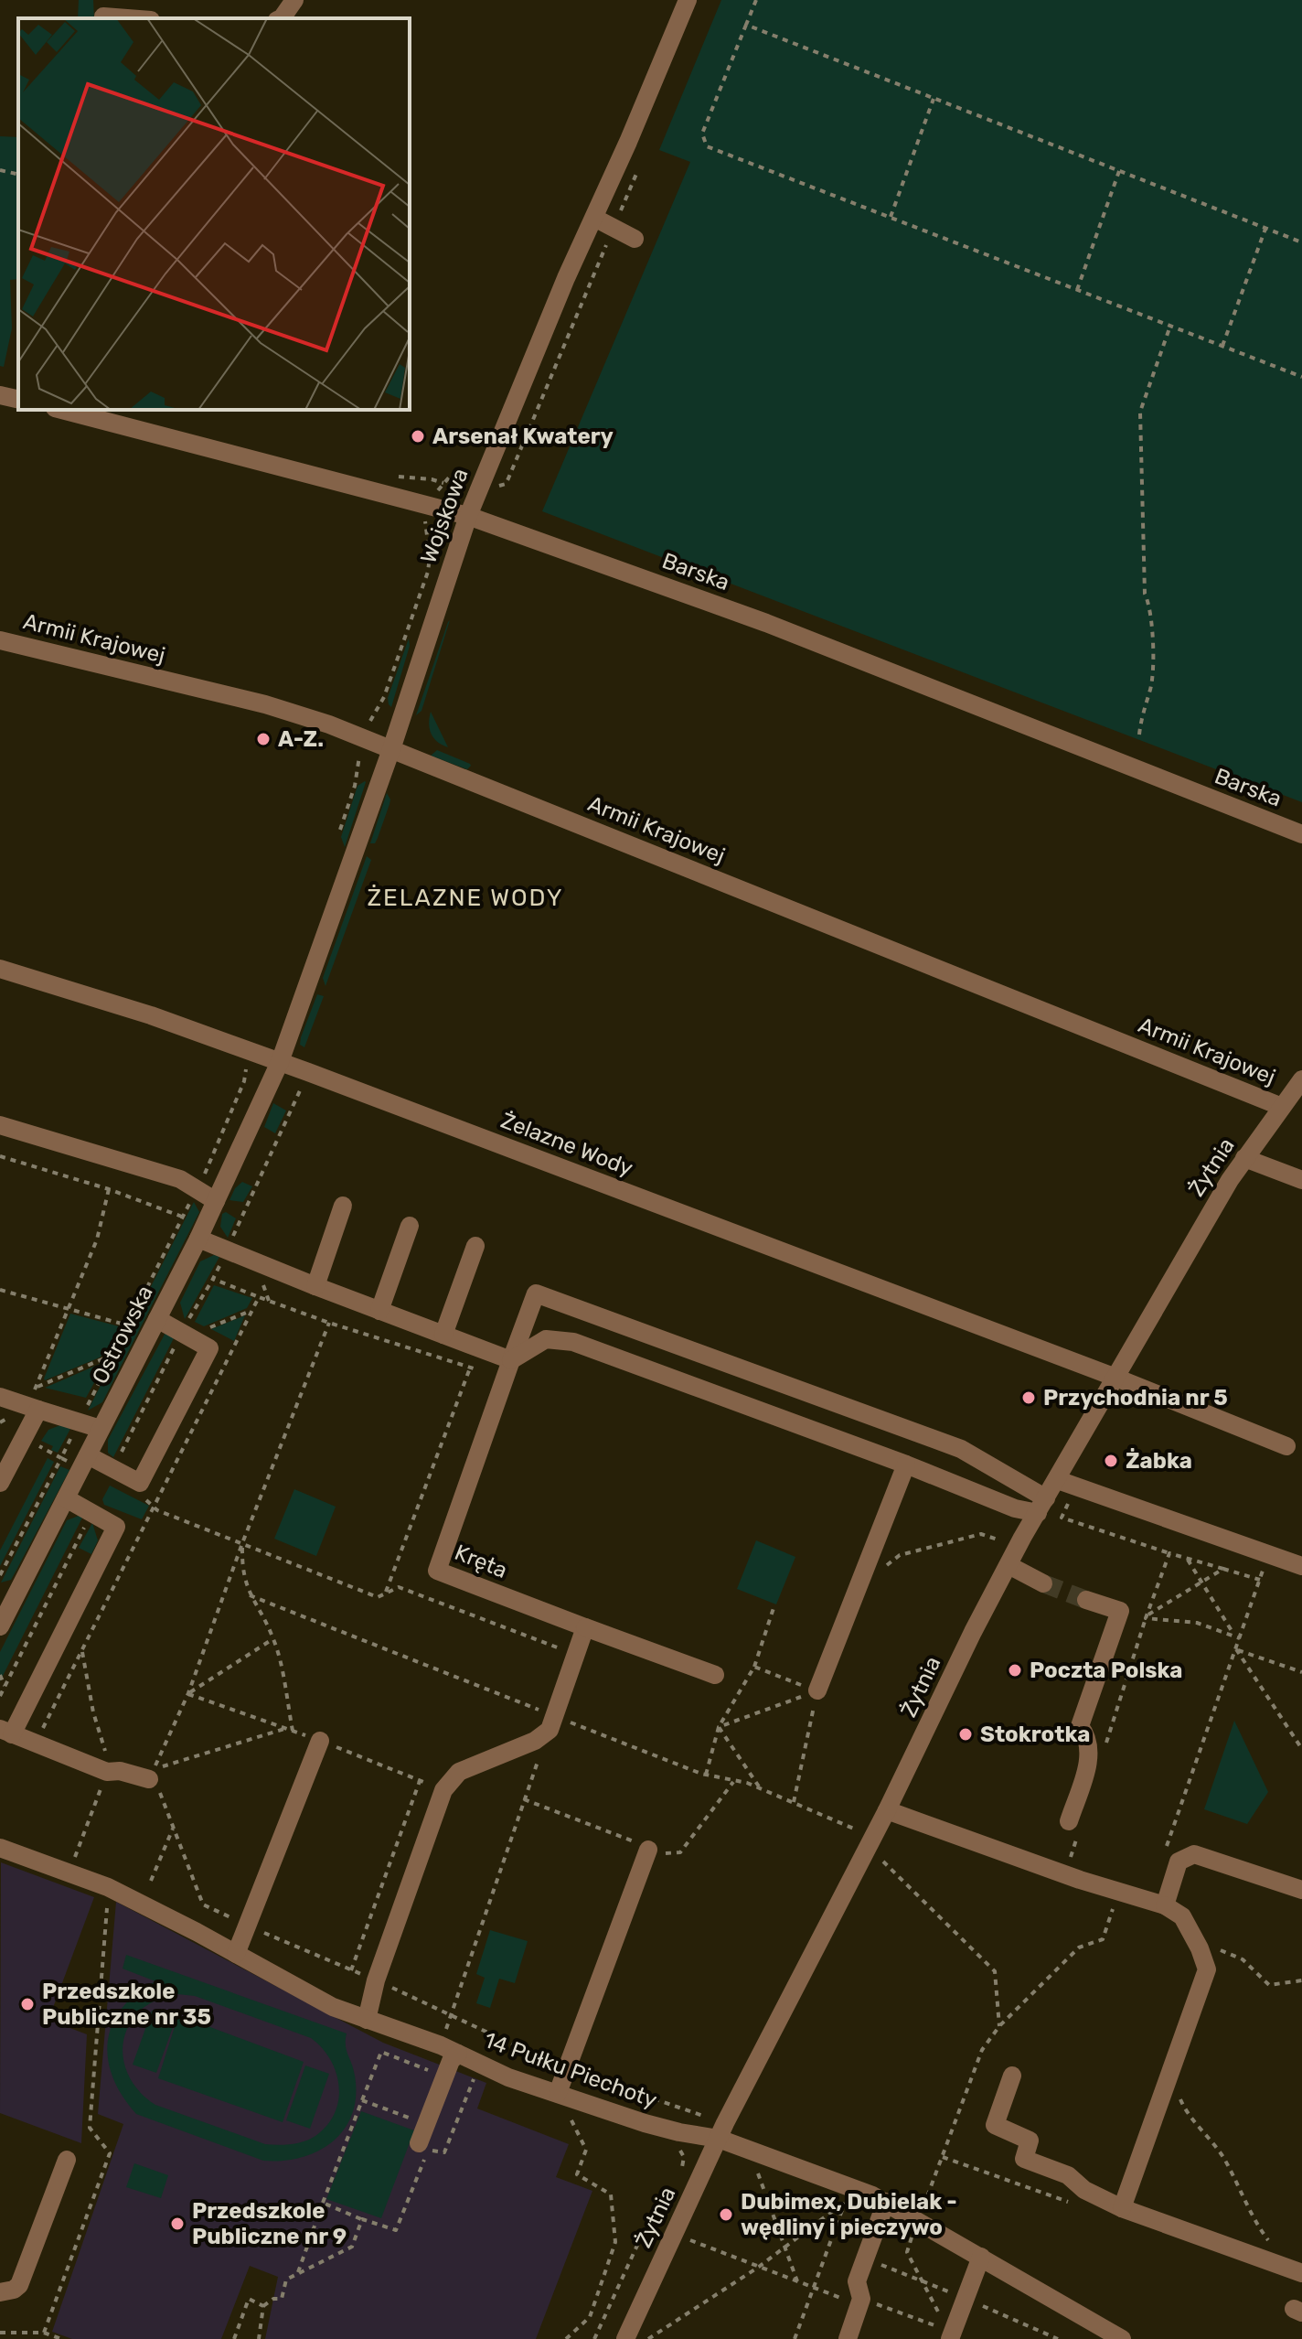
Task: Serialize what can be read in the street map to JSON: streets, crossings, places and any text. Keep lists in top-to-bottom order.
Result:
{
  "streets": {
    "street": [
      "Wojskowa",
      "Barska",
      "Armii Krajowej",
      "Żelazne Wody",
      "Żytnia",
      "Ostrowska",
      "Kręta",
      "14 Pułku Piechoty"
    ]
  },
  "crossings": [
    ["Wojskowa", "Barska"],
    ["Wojskowa", "Armii Krajowej"],
    ["Wojskowa", "Żelazne Wody"],
    ["Wojskowa", "Ostrowska"],
    ["Armii Krajowej", "Żytnia"],
    ["Żelazne Wody", "Żytnia"],
    ["Żelazne Wody", "Ostrowska"],
    ["Żytnia", "Kręta"],
    ["Żytnia", "14 Pułku Piechoty"]
  ],
  "districts": ["ŻELAZNE WODY"],
  "places": [
    "Arsenał Kwatery",
    "A-Z.",
    "Przychodnia nr 5",
    "Żabka",
    "Poczta Polska",
    "Stokrotka",
    "Przedszkole Publiczne nr 35",
    "Dubimex, Dubielak - wędliny i pieczywo",
    "Przedszkole Publiczne nr 9"
  ]
}
